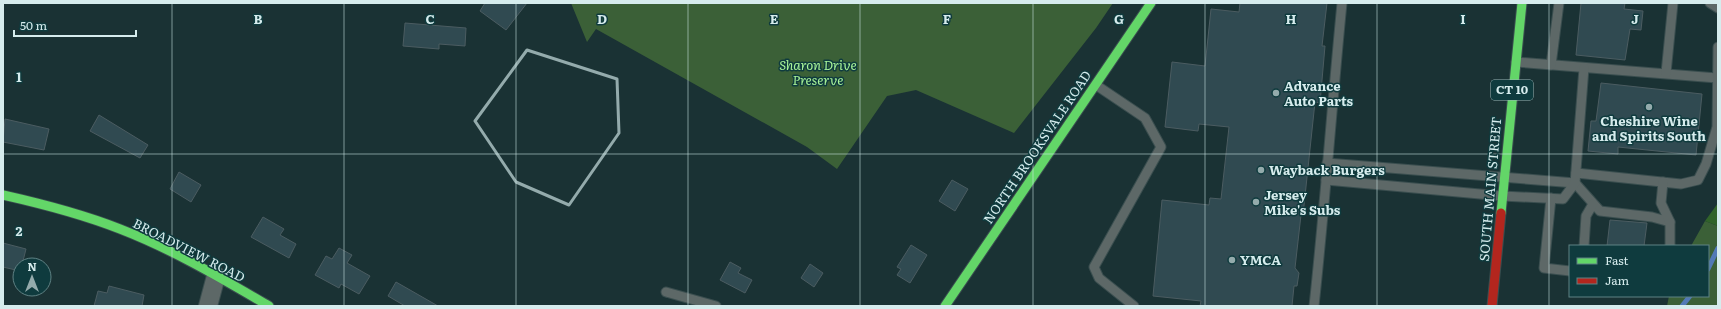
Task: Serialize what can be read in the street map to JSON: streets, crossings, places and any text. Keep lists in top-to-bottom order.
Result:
{
  "streets": {
    "main road": [
      "CT 10",
      "NORTH BROOKSVALE ROAD",
      "SOUTH MAIN STREET",
      "BROADVIEW ROAD"
    ]
  },
  "parks": ["Sharon Drive Preserve"],
  "places": [
    "Advance Auto Parts",
    "Cheshire Wine and Spirits South",
    "Wayback Burgers",
    "Jersey Mike's Subs",
    "YMCA"
  ],
  "legend": ["Fast", "Jam"],
  "scale_bar": "50 m",
  "north": "top",
  "grid": {
    "columns": [
      "B",
      "C",
      "D",
      "E",
      "F",
      "G",
      "H",
      "I",
      "J"
    ],
    "rows": ["1", "2"]
  }
}
